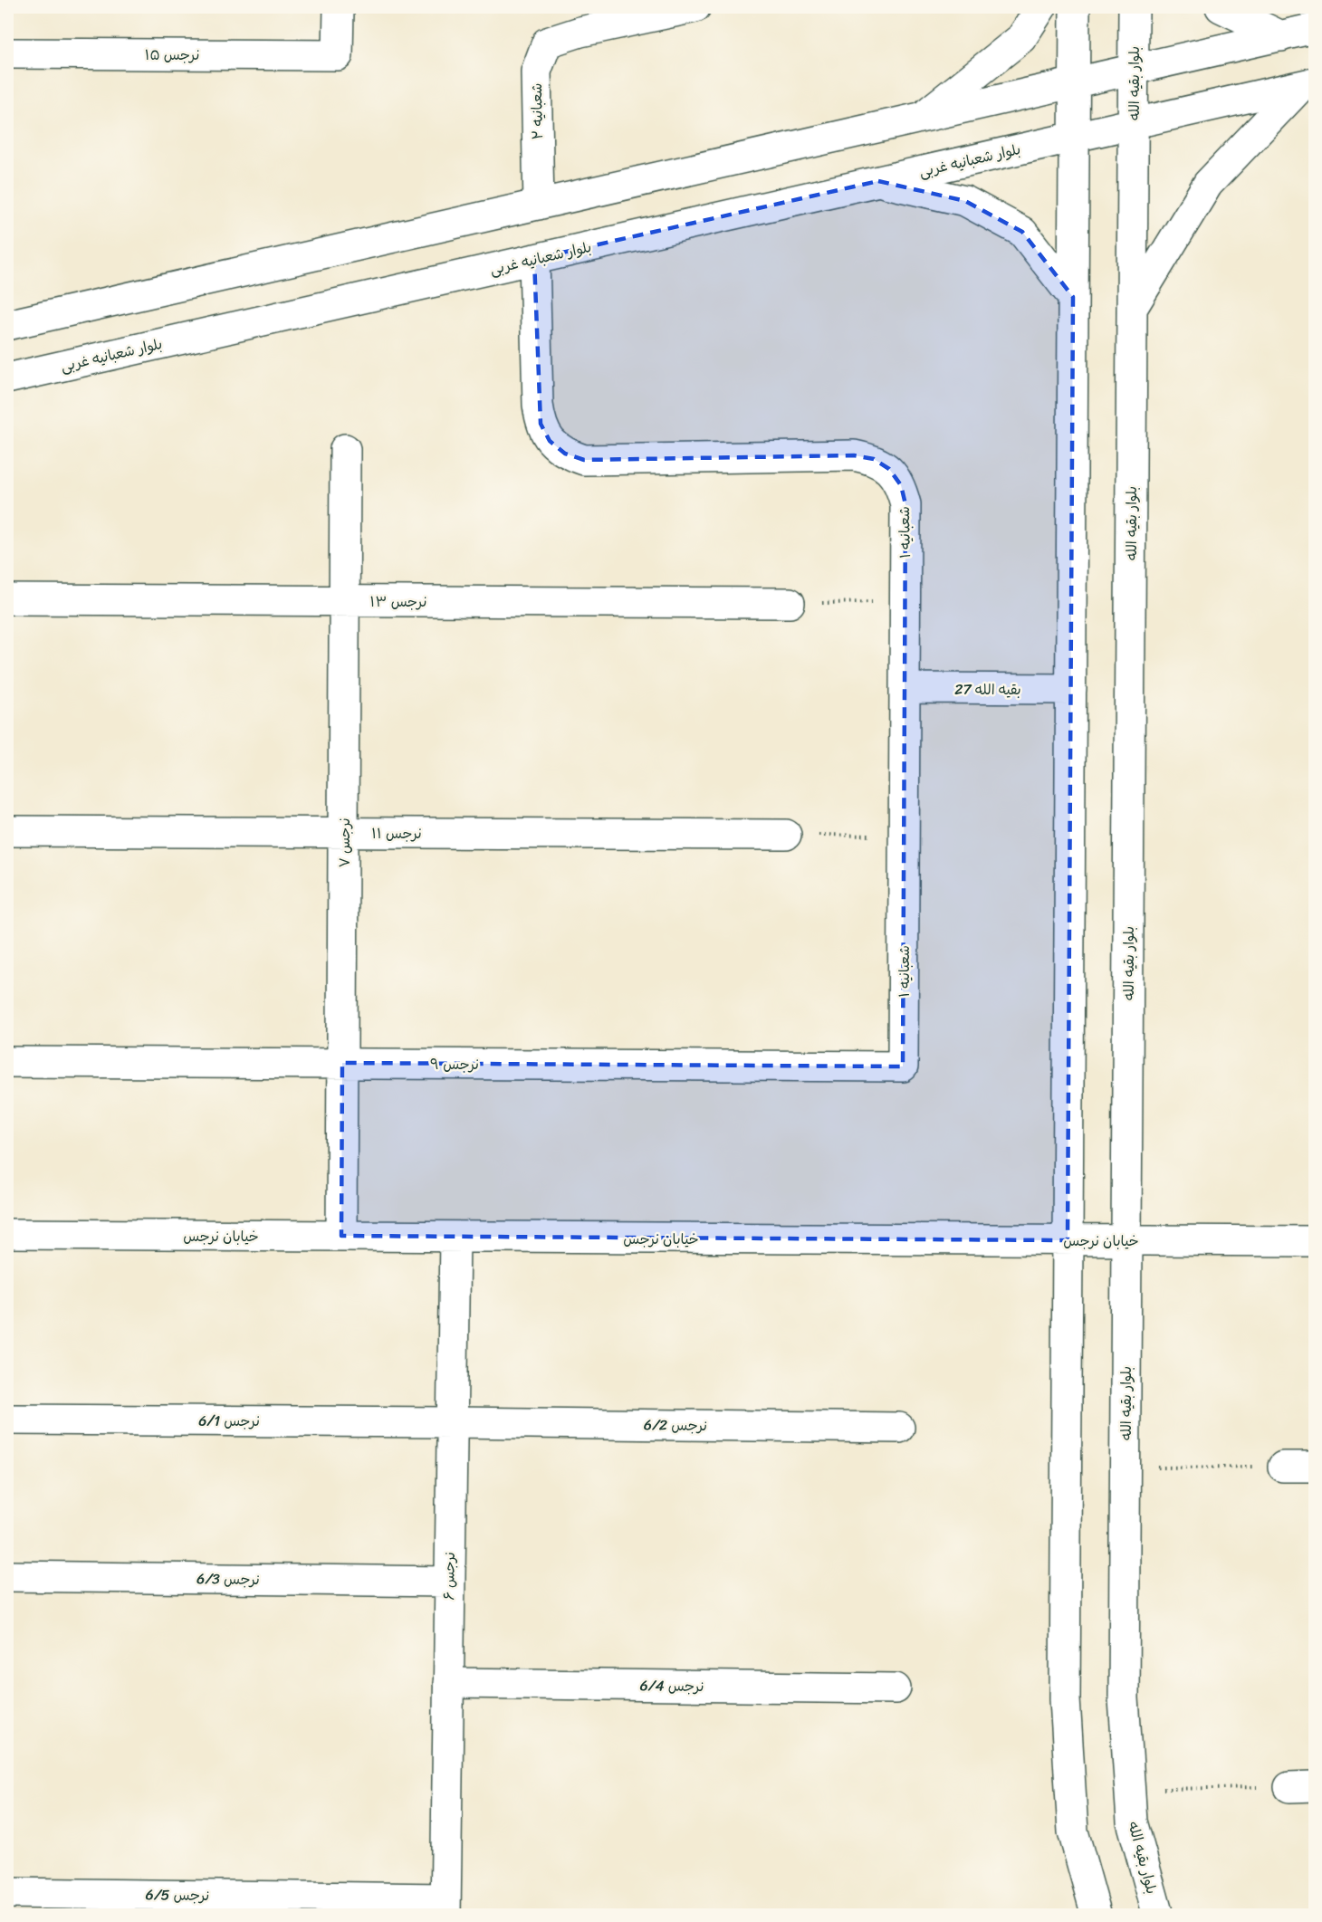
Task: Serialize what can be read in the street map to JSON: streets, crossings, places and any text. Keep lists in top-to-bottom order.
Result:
{
  "streets": {
    "street": [
      "نرجس ۱۵",
      "بلوار بقیه الله",
      "شعبانیه ۲",
      "بلوار شعبانیه غربی",
      "شعبانیه ۱",
      "نرجس ۱۳",
      "بقیه الله 27",
      "نرجس ۱۱",
      "نرجس ۷",
      "نرجس ۹",
      "خیابان نرجس",
      "نرجس 6/1",
      "نرجس 6/2",
      "نرجس ۶",
      "نرجس 6/3",
      "نرجس 6/4",
      "نرجس 6/5"
    ]
  },
  "crossings": [
    ["بلوار بقیه الله", "بلوار شعبانیه غربی"],
    ["بلوار بقیه الله", "خیابان نرجس"],
    ["بلوار شعبانیه غربی", "شعبانیه ۱"],
    ["شعبانیه ۱", "بقیه الله 27"],
    ["شعبانیه ۱", "نرجس ۹"],
    ["نرجس ۱۳", "نرجس ۷"],
    ["نرجس ۱۱", "نرجس ۷"],
    ["نرجس ۷", "نرجس ۹"],
    ["نرجس ۷", "خیابان نرجس"],
    ["خیابان نرجس", "نرجس ۶"],
    ["نرجس 6/1", "نرجس 6/2"],
    ["نرجس 6/1", "نرجس ۶"],
    ["نرجس 6/2", "نرجس ۶"],
    ["نرجس ۶", "نرجس 6/3"],
    ["نرجس ۶", "نرجس 6/4"],
    ["نرجس ۶", "نرجس 6/5"]
  ]
}
